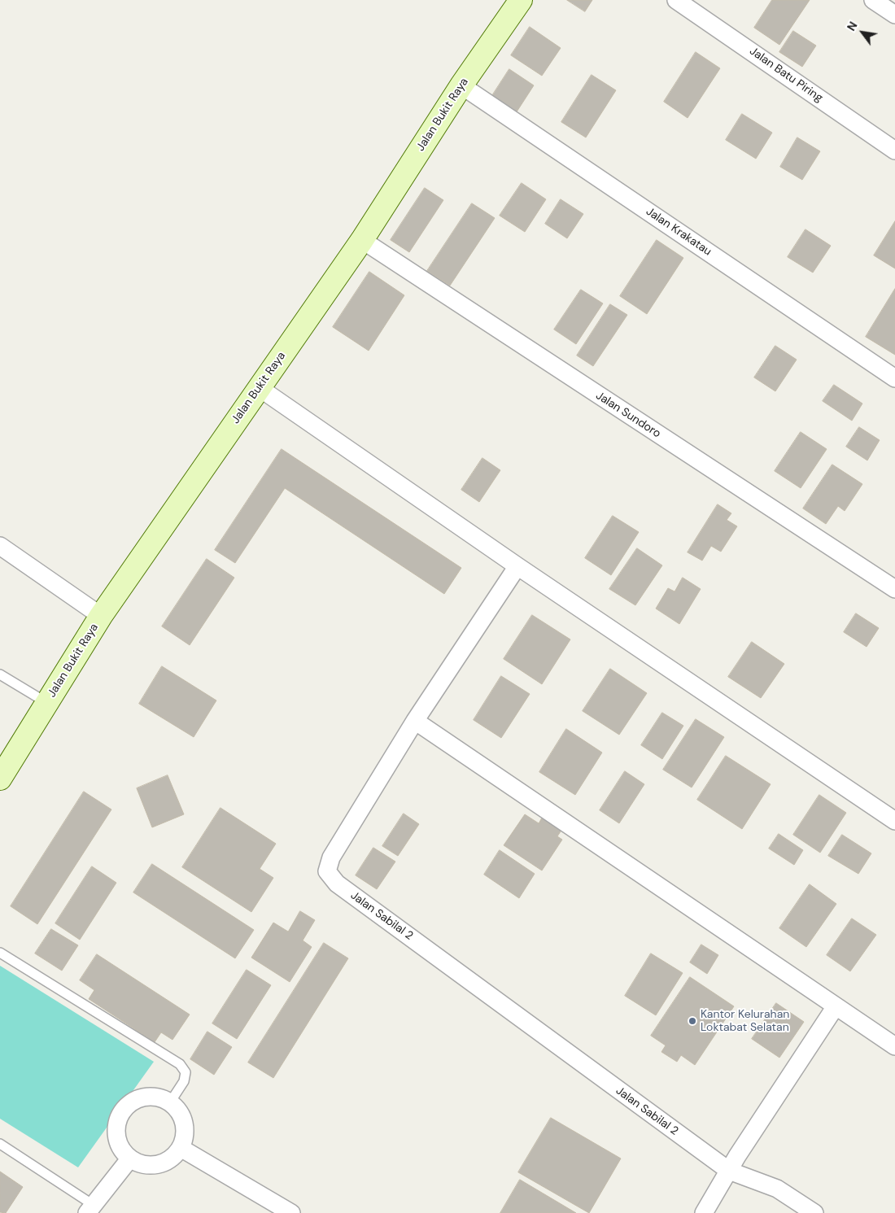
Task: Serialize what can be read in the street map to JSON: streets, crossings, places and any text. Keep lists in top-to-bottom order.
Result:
{
  "streets": {
    "street": [
      "Jalan Batu Piring",
      "Jalan Bukit Raya",
      "Jalan Krakatau",
      "Jalan Sundoro",
      "Jalan Sabilal 2"
    ]
  },
  "crossings": [
    ["Jalan Bukit Raya", "Jalan Krakatau"],
    ["Jalan Bukit Raya", "Jalan Sundoro"]
  ],
  "places": ["Kantor Kelurahan Loktabat Selatan"],
  "north": "top left"
}
